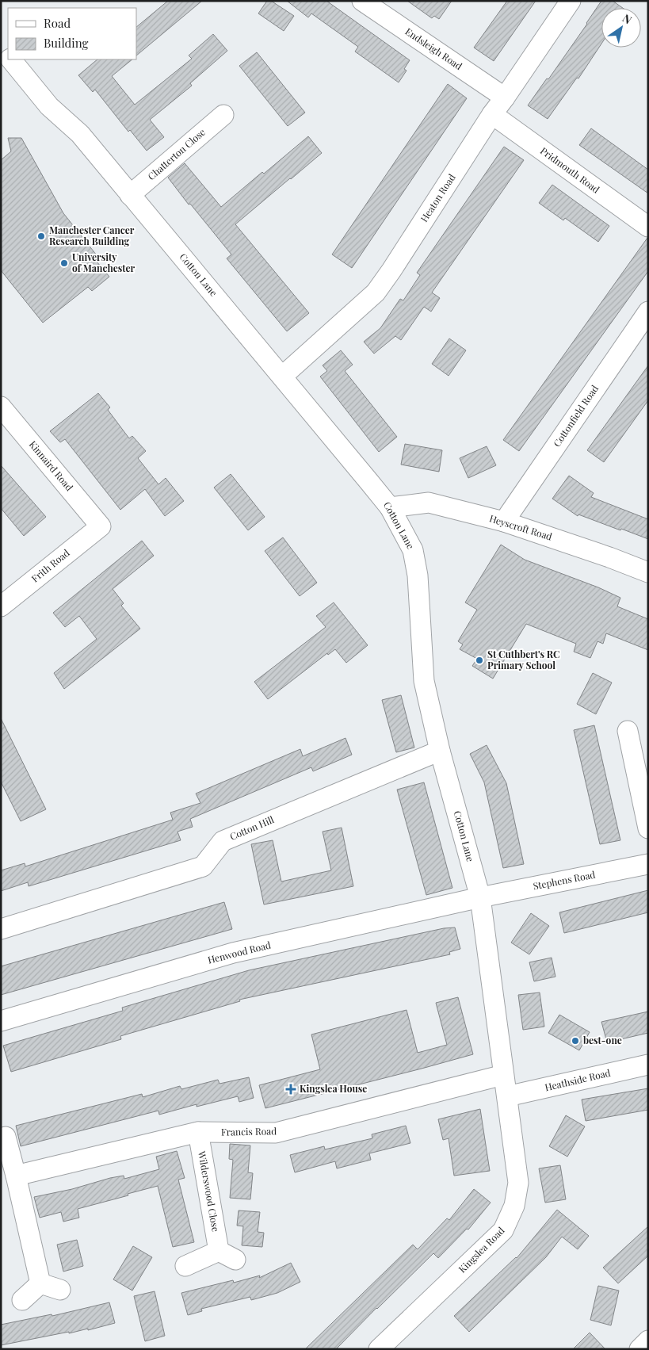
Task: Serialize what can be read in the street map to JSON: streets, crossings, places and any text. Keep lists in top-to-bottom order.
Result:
{
  "streets": {
    "street": [
      "Endsleigh Road",
      "Chatterton Close",
      "Pridmouth Road",
      "Heaton Road",
      "Cotton Lane",
      "Cottonfield Road",
      "Kinnaird Road",
      "Heyscroft Road",
      "Frith Road",
      "Cotton Hill",
      "Stephens Road",
      "Henwood Road",
      "Heathside Road",
      "Francis Road",
      "Wilderswood Close",
      "Kingslea Road"
    ]
  },
  "crossings": [
    ["Endsleigh Road", "Heaton Road"],
    ["Chatterton Close", "Cotton Lane"],
    ["Pridmouth Road", "Heaton Road"],
    ["Heaton Road", "Cotton Lane"],
    ["Cotton Lane", "Heyscroft Road"],
    ["Cotton Lane", "Cotton Hill"],
    ["Cotton Lane", "Stephens Road"],
    ["Cotton Lane", "Henwood Road"],
    ["Cotton Lane", "Heathside Road"],
    ["Cotton Lane", "Francis Road"],
    ["Cotton Lane", "Kingslea Road"],
    ["Cottonfield Road", "Heyscroft Road"],
    ["Kinnaird Road", "Frith Road"],
    ["Stephens Road", "Henwood Road"],
    ["Heathside Road", "Kingslea Road"],
    ["Francis Road", "Wilderswood Close"]
  ],
  "places": {
    "other": [
      "Manchester Cancer Research Building",
      "University of Manchester",
      "St Cuthbert's RC Primary School",
      "best-one"
    ],
    "health": ["Kingslea House"]
  },
  "legend": ["Road", "Building"],
  "north": "top right"
}
